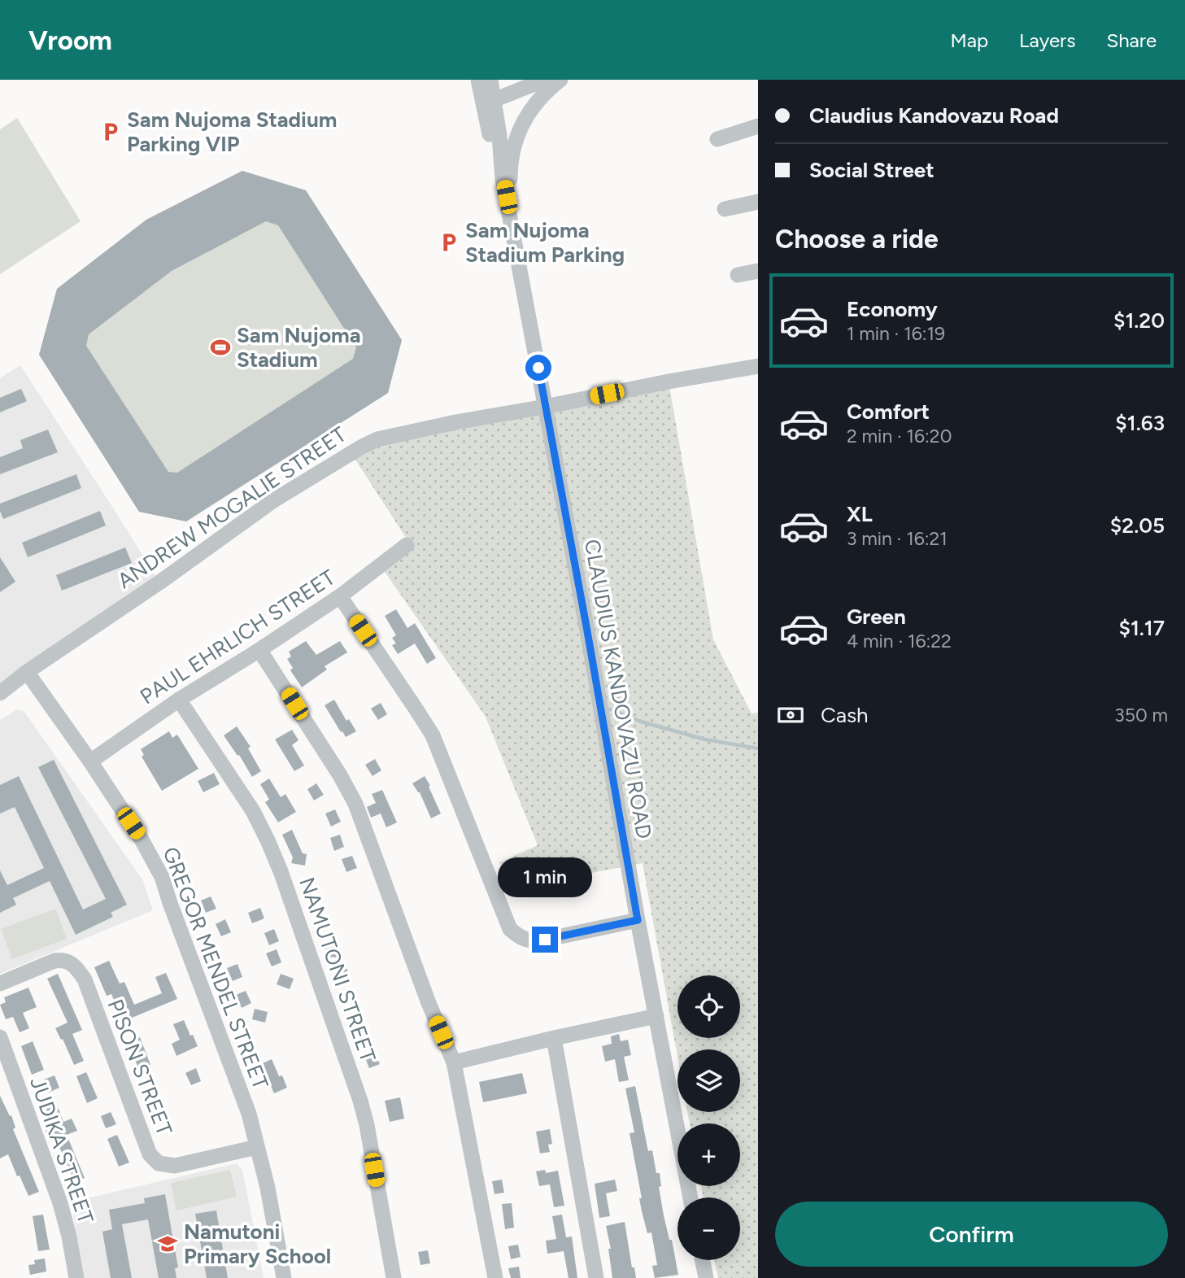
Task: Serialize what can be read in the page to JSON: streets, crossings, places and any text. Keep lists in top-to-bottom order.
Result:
{
  "streets": {
    "street": [
      "ANDREW MOGALIE STREET",
      "PAUL EHRLICH STREET",
      "CLAUDIUS KANDOVAZU ROAD",
      "GREGOR MENDEL STREET",
      "NAMUTONI STREET",
      "PISON STREET",
      "JUDIKA STREET"
    ]
  },
  "crossings": [
    ["ANDREW MOGALIE STREET", "CLAUDIUS KANDOVAZU ROAD"],
    ["ANDREW MOGALIE STREET", "GREGOR MENDEL STREET"],
    ["PAUL EHRLICH STREET", "GREGOR MENDEL STREET"],
    ["PAUL EHRLICH STREET", "NAMUTONI STREET"],
    ["GREGOR MENDEL STREET", "PISON STREET"]
  ],
  "places": {
    "parking": ["Sam Nujoma Stadium Parking VIP", "Sam Nujoma Stadium Parking"],
    "sports": ["Sam Nujoma Stadium"],
    "school or university": ["Namutoni Primary School"]
  },
  "page": {
    "header": "Vroom",
    "nav": ["Map", "Layers", "Share"],
    "banner": ["Claudius Kandovazu Road", "Social Street"],
    "heading": "Choose a ride",
    "list": [
      {
        "name": "Economy",
        "note": "1 min · 16:19",
        "value": "$1.20"
      },
      {
        "name": "Comfort",
        "note": "2 min · 16:20",
        "value": "$1.63"
      },
      {
        "name": "XL",
        "note": "3 min · 16:21",
        "value": "$2.05"
      },
      {
        "name": "Green",
        "note": "4 min · 16:22",
        "value": "$1.17"
      }
    ],
    "pay": ["Cash", "350 m"],
    "bubble": "1 min",
    "map_buttons": ["+", "−"],
    "buttons": "Confirm"
  }
}
